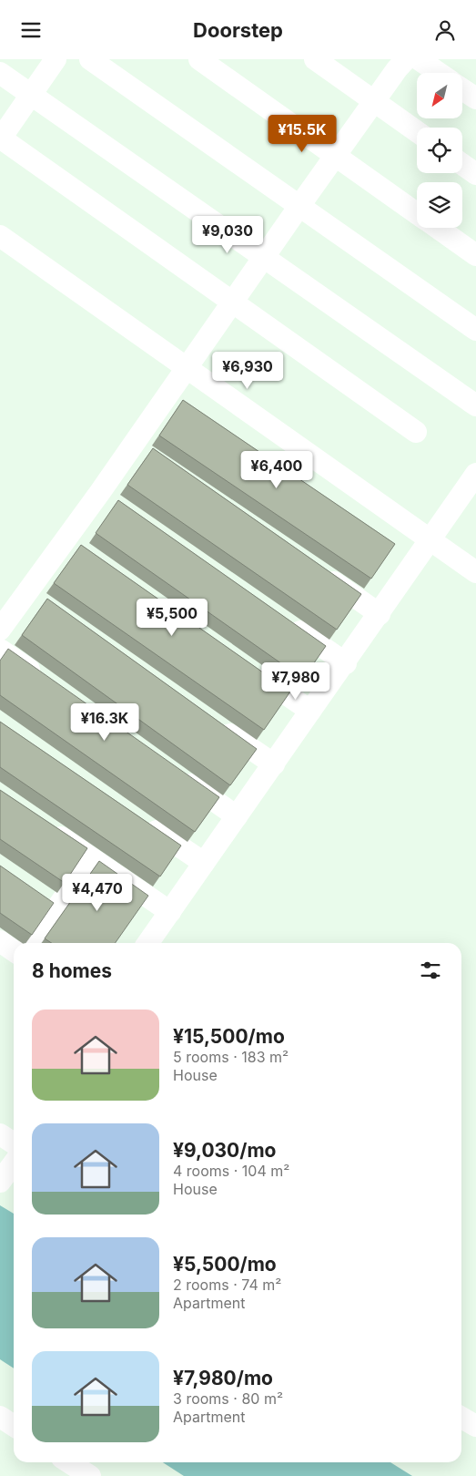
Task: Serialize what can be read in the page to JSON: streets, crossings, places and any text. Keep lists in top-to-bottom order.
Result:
{
  "north": "bottom left",
  "page": {
    "header": "Doorstep",
    "price": [
      "¥15.5K",
      "¥9,030",
      "¥6,930",
      "¥6,400",
      "¥5,500",
      "¥7,980",
      "¥16.3K",
      "¥4,470"
    ],
    "heading": "8 homes",
    "list": [
      {
        "name": "¥15,500/mo",
        "note": "5 rooms · 183 m² · House"
      },
      {
        "name": "¥9,030/mo",
        "note": "4 rooms · 104 m² · House"
      },
      {
        "name": "¥5,500/mo",
        "note": "2 rooms · 74 m² · Apartment"
      },
      {
        "name": "¥7,980/mo",
        "note": "3 rooms · 80 m² · Apartment"
      }
    ]
  }
}
